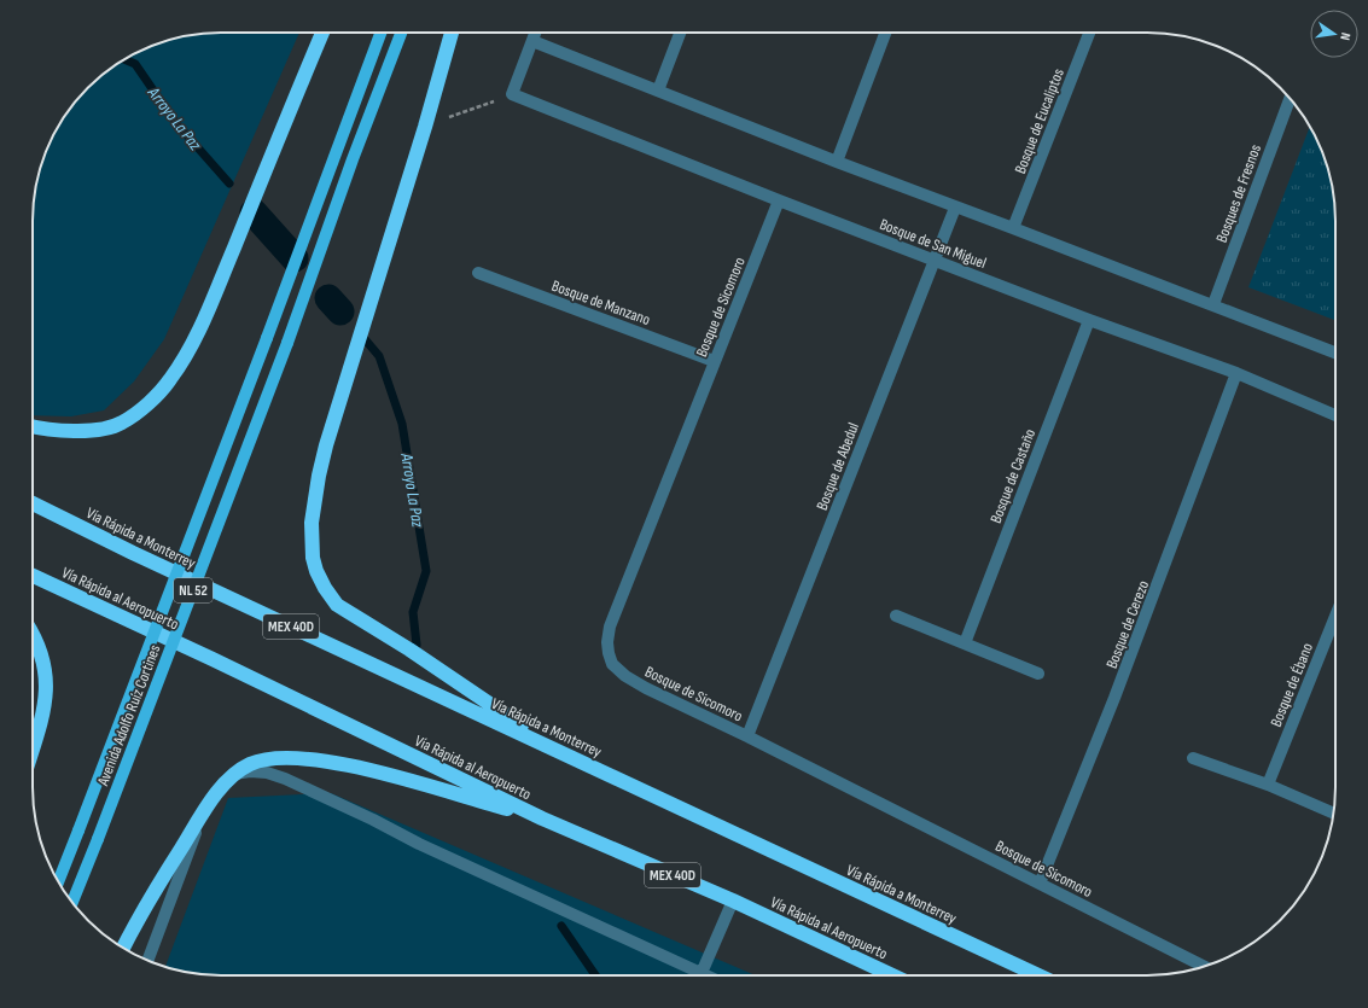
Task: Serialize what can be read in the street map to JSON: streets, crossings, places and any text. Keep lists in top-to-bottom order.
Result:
{
  "streets": {
    "highway": ["Vía Rápida a Monterrey", "Vía Rápida al Aeropuerto", "MEX 40D"],
    "main road": ["NL 52", "Avenida Adolfo Ruíz Cortines"],
    "street": [
      "Bosque de Eucaliptos",
      "Bosques de Fresnos",
      "Bosque de San Miguel",
      "Bosque de Manzano",
      "Bosque de Sicomoro",
      "Bosque de Abedul",
      "Bosque de Castaño",
      "Bosque de Cerezo",
      "Bosque de Ébano"
    ]
  },
  "crossings": [
    ["Bosque de San Miguel", "Bosque de Sicomoro"],
    ["Bosque de San Miguel", "Bosque de Abedul"],
    ["Bosque de San Miguel", "Bosque de Castaño"],
    ["Bosque de San Miguel", "Bosque de Cerezo"],
    ["Bosque de Manzano", "Bosque de Sicomoro"],
    ["Bosque de Sicomoro", "Bosque de Abedul"],
    ["Bosque de Sicomoro", "Bosque de Cerezo"]
  ],
  "water": ["Arroyo La Paz"],
  "north": "right"
}
